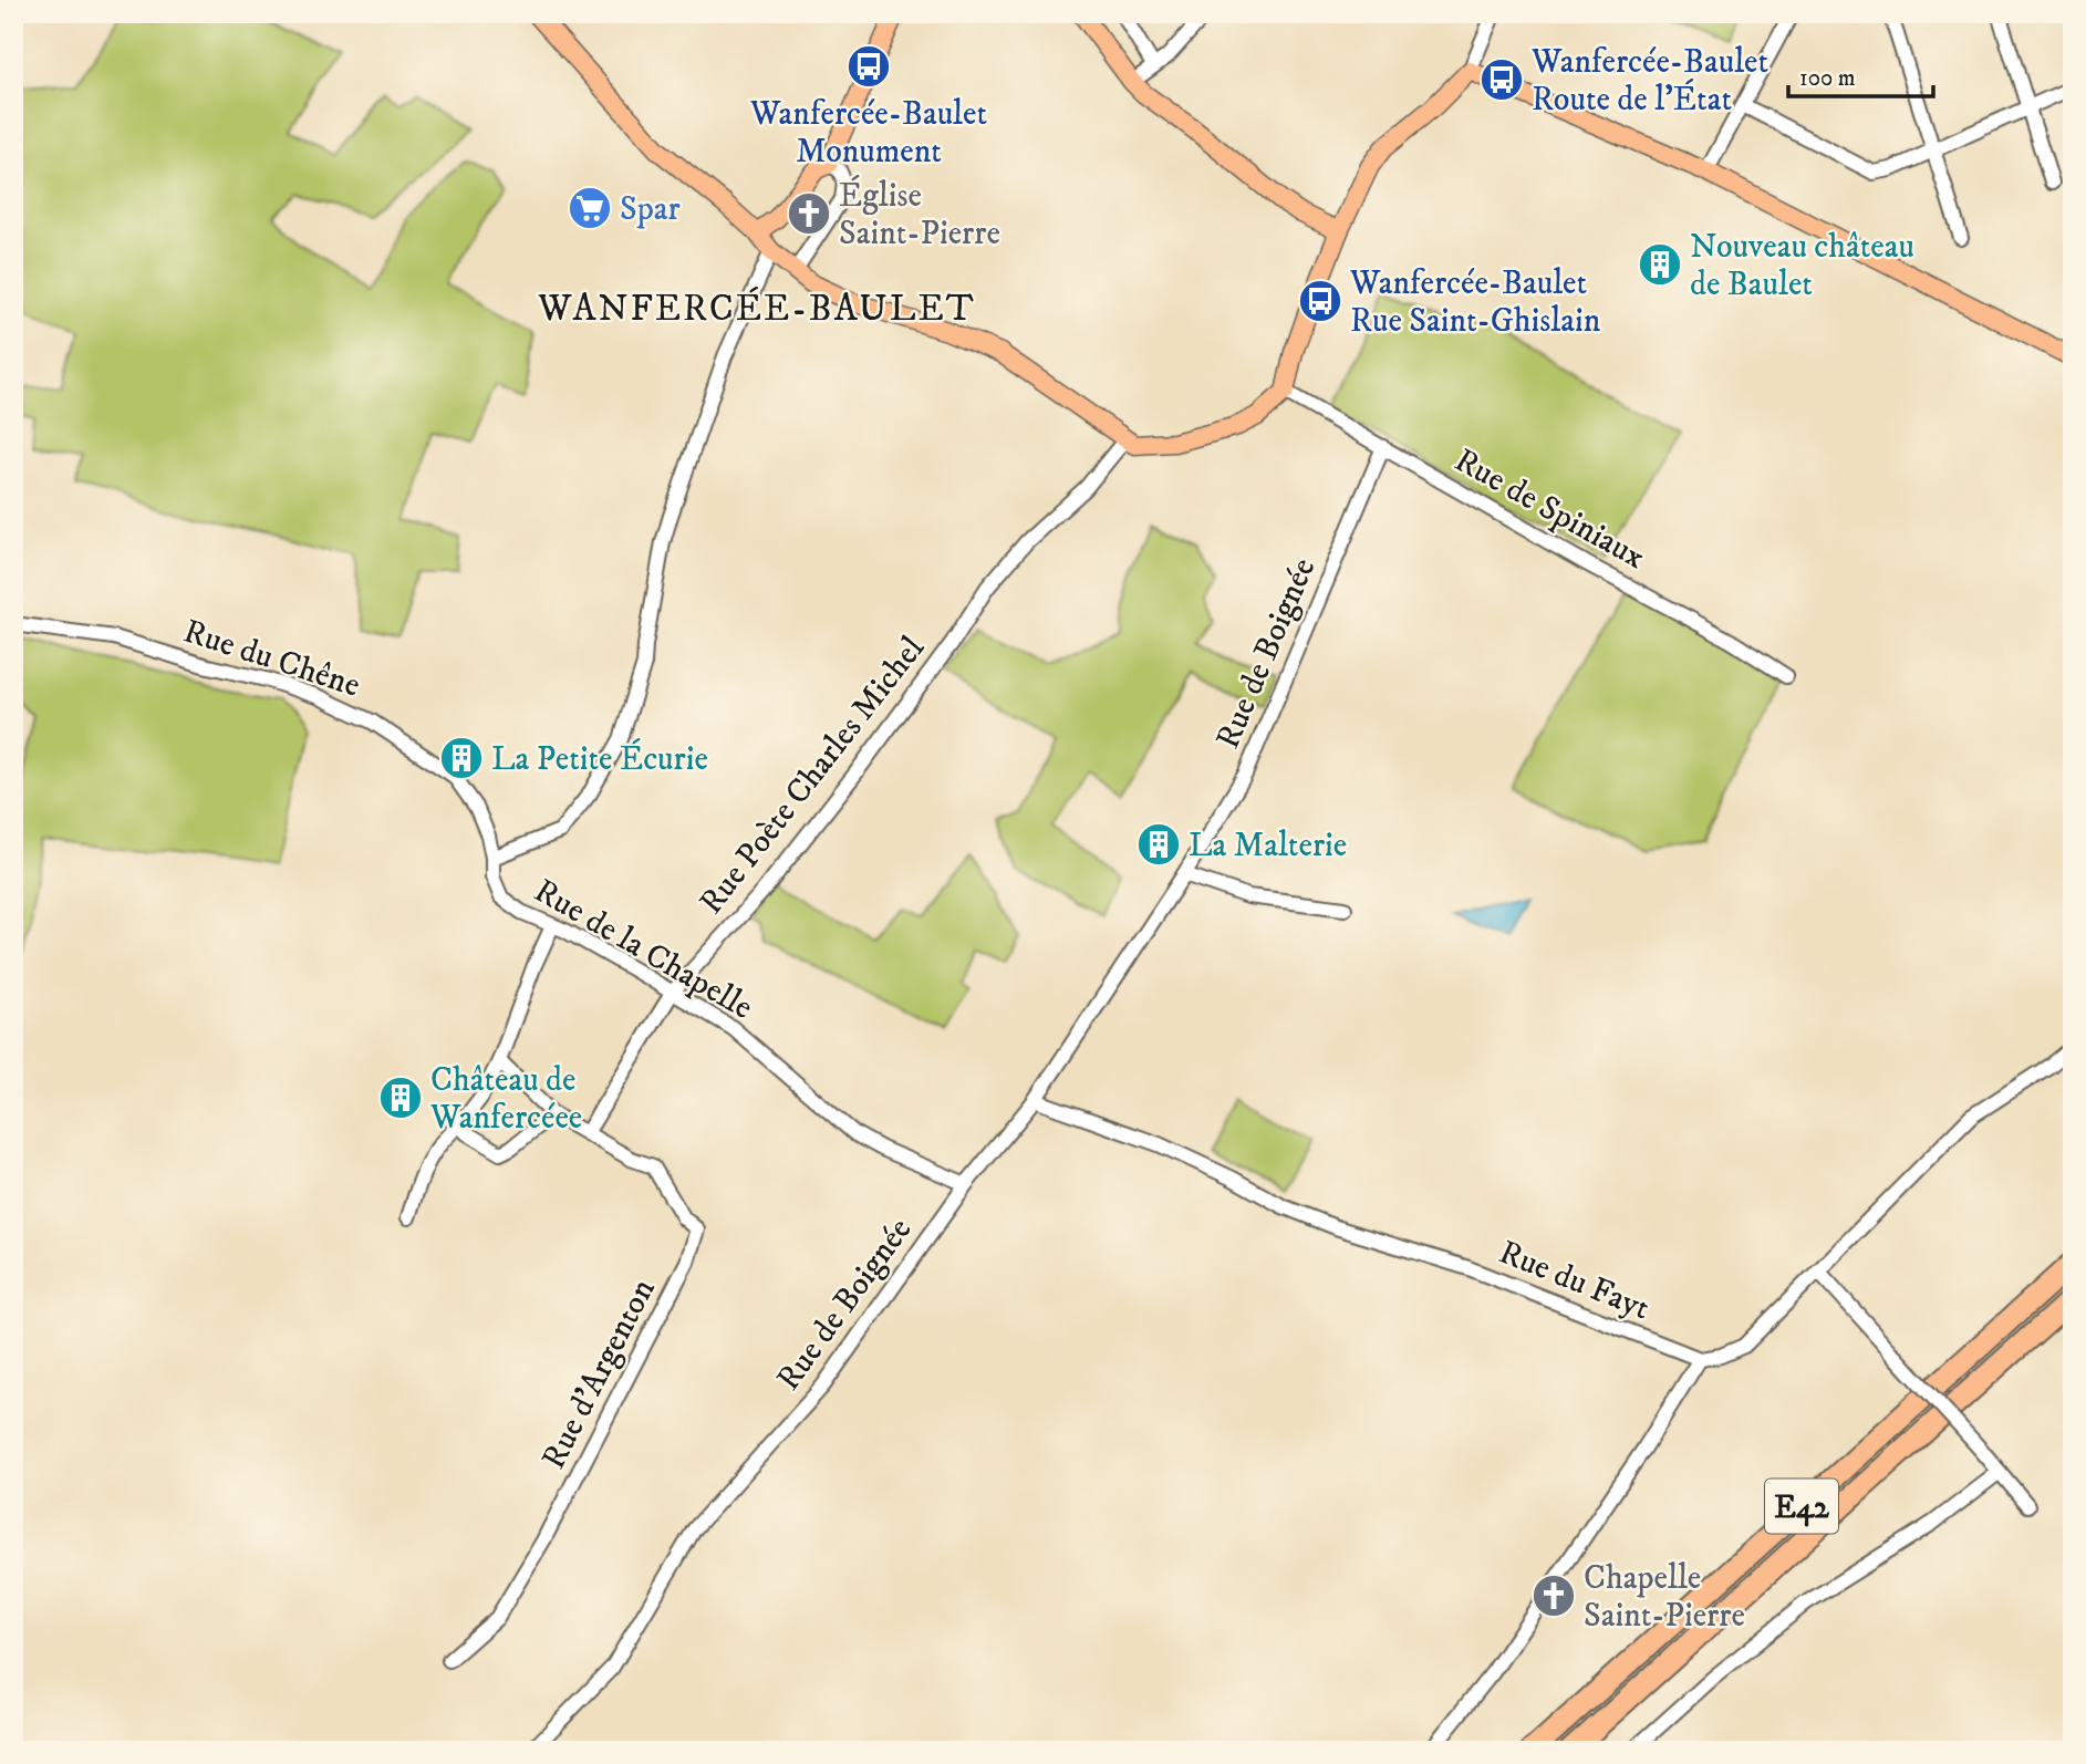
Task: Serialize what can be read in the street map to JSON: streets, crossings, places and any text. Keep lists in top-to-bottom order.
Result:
{
  "streets": {
    "highway": ["E42"],
    "street": [
      "Rue de Spiniaux",
      "Rue de Boignée",
      "Rue du Chêne",
      "Rue Poète Charles Michel",
      "Rue de la Chapelle",
      "Rue du Fayt",
      "Rue d'Argenton"
    ]
  },
  "crossings": [
    ["Rue de Spiniaux", "Rue de Boignée"],
    ["Rue de Boignée", "Rue de la Chapelle"],
    ["Rue de Boignée", "Rue du Fayt"],
    ["Rue du Chêne", "Rue de la Chapelle"],
    ["Rue Poète Charles Michel", "Rue de la Chapelle"],
    ["Rue Poète Charles Michel", "Rue d'Argenton"]
  ],
  "districts": ["WANFERCÉE-BAULET"],
  "places": {
    "bus stop": ["Wanfercée-Baulet Monument", "Wanfercée-Baulet Route de l'État", "Wanfercée-Baulet Rue Saint-Ghislain"],
    "supermarket": ["Spar"],
    "church": ["Église Saint-Pierre", "Chapelle Saint-Pierre"],
    "building": [
      "Nouveau château de Baulet",
      "La Petite Écurie",
      "La Malterie",
      "Château de Wanfercéee"
    ]
  },
  "scale_bar": "100 m"
}
